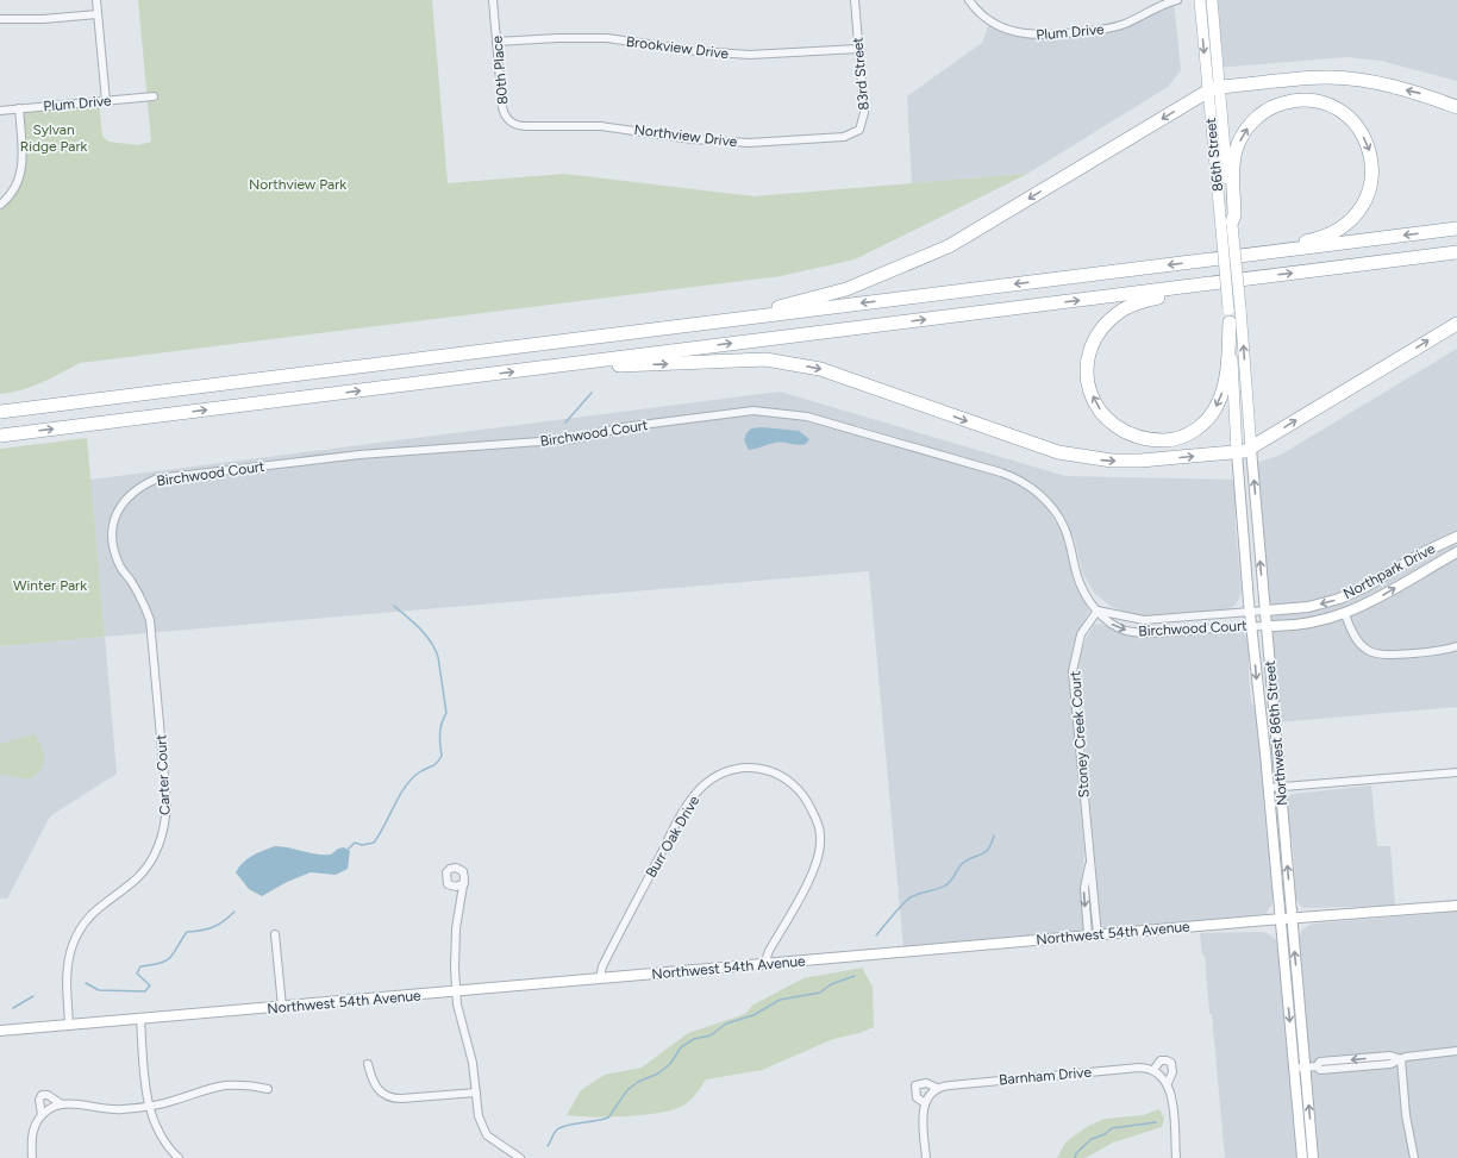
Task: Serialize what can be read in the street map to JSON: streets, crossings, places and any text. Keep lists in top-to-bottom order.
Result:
{
  "streets": {
    "main road": ["86th Street", "Northwest 86th Street"],
    "street": [
      "Plum Drive",
      "Brookview Drive",
      "80th Place",
      "83rd Street",
      "Northview Drive",
      "Birchwood Court",
      "Northpark Drive",
      "Stoney Creek Court",
      "Carter Court",
      "Burr Oak Drive",
      "Northwest 54th Avenue",
      "Barnham Drive"
    ]
  },
  "crossings": [
    ["Brookview Drive", "80th Place"],
    ["Brookview Drive", "83rd Street"],
    ["80th Place", "Northview Drive"],
    ["83rd Street", "Northview Drive"],
    ["86th Street", "Northwest 86th Street"],
    ["Birchwood Court", "Northpark Drive"],
    ["Birchwood Court", "Northwest 86th Street"],
    ["Birchwood Court", "Stoney Creek Court"],
    ["Birchwood Court", "Carter Court"],
    ["Northpark Drive", "Northwest 86th Street"],
    ["Northwest 86th Street", "Northwest 54th Avenue"],
    ["Stoney Creek Court", "Northwest 54th Avenue"],
    ["Carter Court", "Northwest 54th Avenue"],
    ["Burr Oak Drive", "Northwest 54th Avenue"]
  ],
  "parks": ["Sylvan Ridge Park", "Northview Park", "Winter Park"]
}
